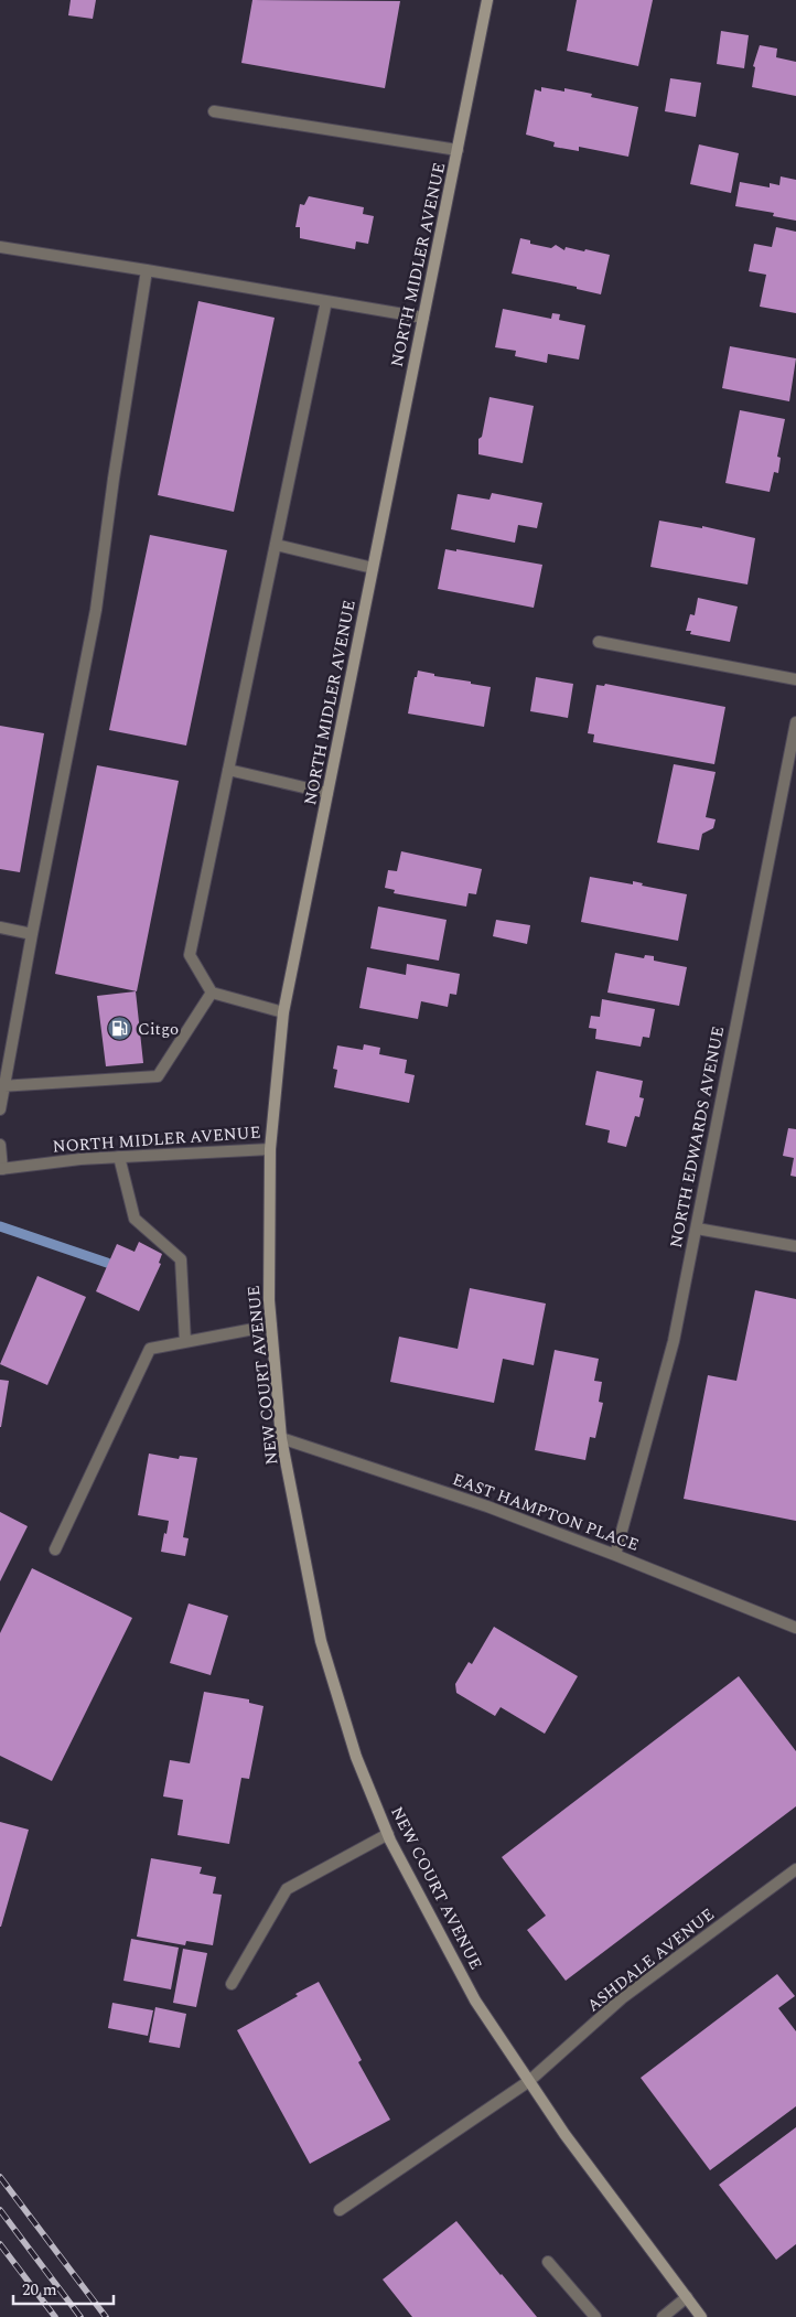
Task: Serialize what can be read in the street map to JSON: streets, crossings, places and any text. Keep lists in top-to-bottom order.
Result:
{
  "streets": {
    "main road": ["NORTH MIDLER AVENUE", "NEW COURT AVENUE"],
    "street": ["NORTH EDWARDS AVENUE", "EAST HAMPTON PLACE", "ASHDALE AVENUE"]
  },
  "crossings": [
    ["NORTH MIDLER AVENUE", "NEW COURT AVENUE"],
    ["NORTH EDWARDS AVENUE", "EAST HAMPTON PLACE"],
    ["NEW COURT AVENUE", "EAST HAMPTON PLACE"],
    ["NEW COURT AVENUE", "ASHDALE AVENUE"]
  ],
  "places": {
    "fuel station": ["Citgo"]
  },
  "scale_bar": "20 m"
}
